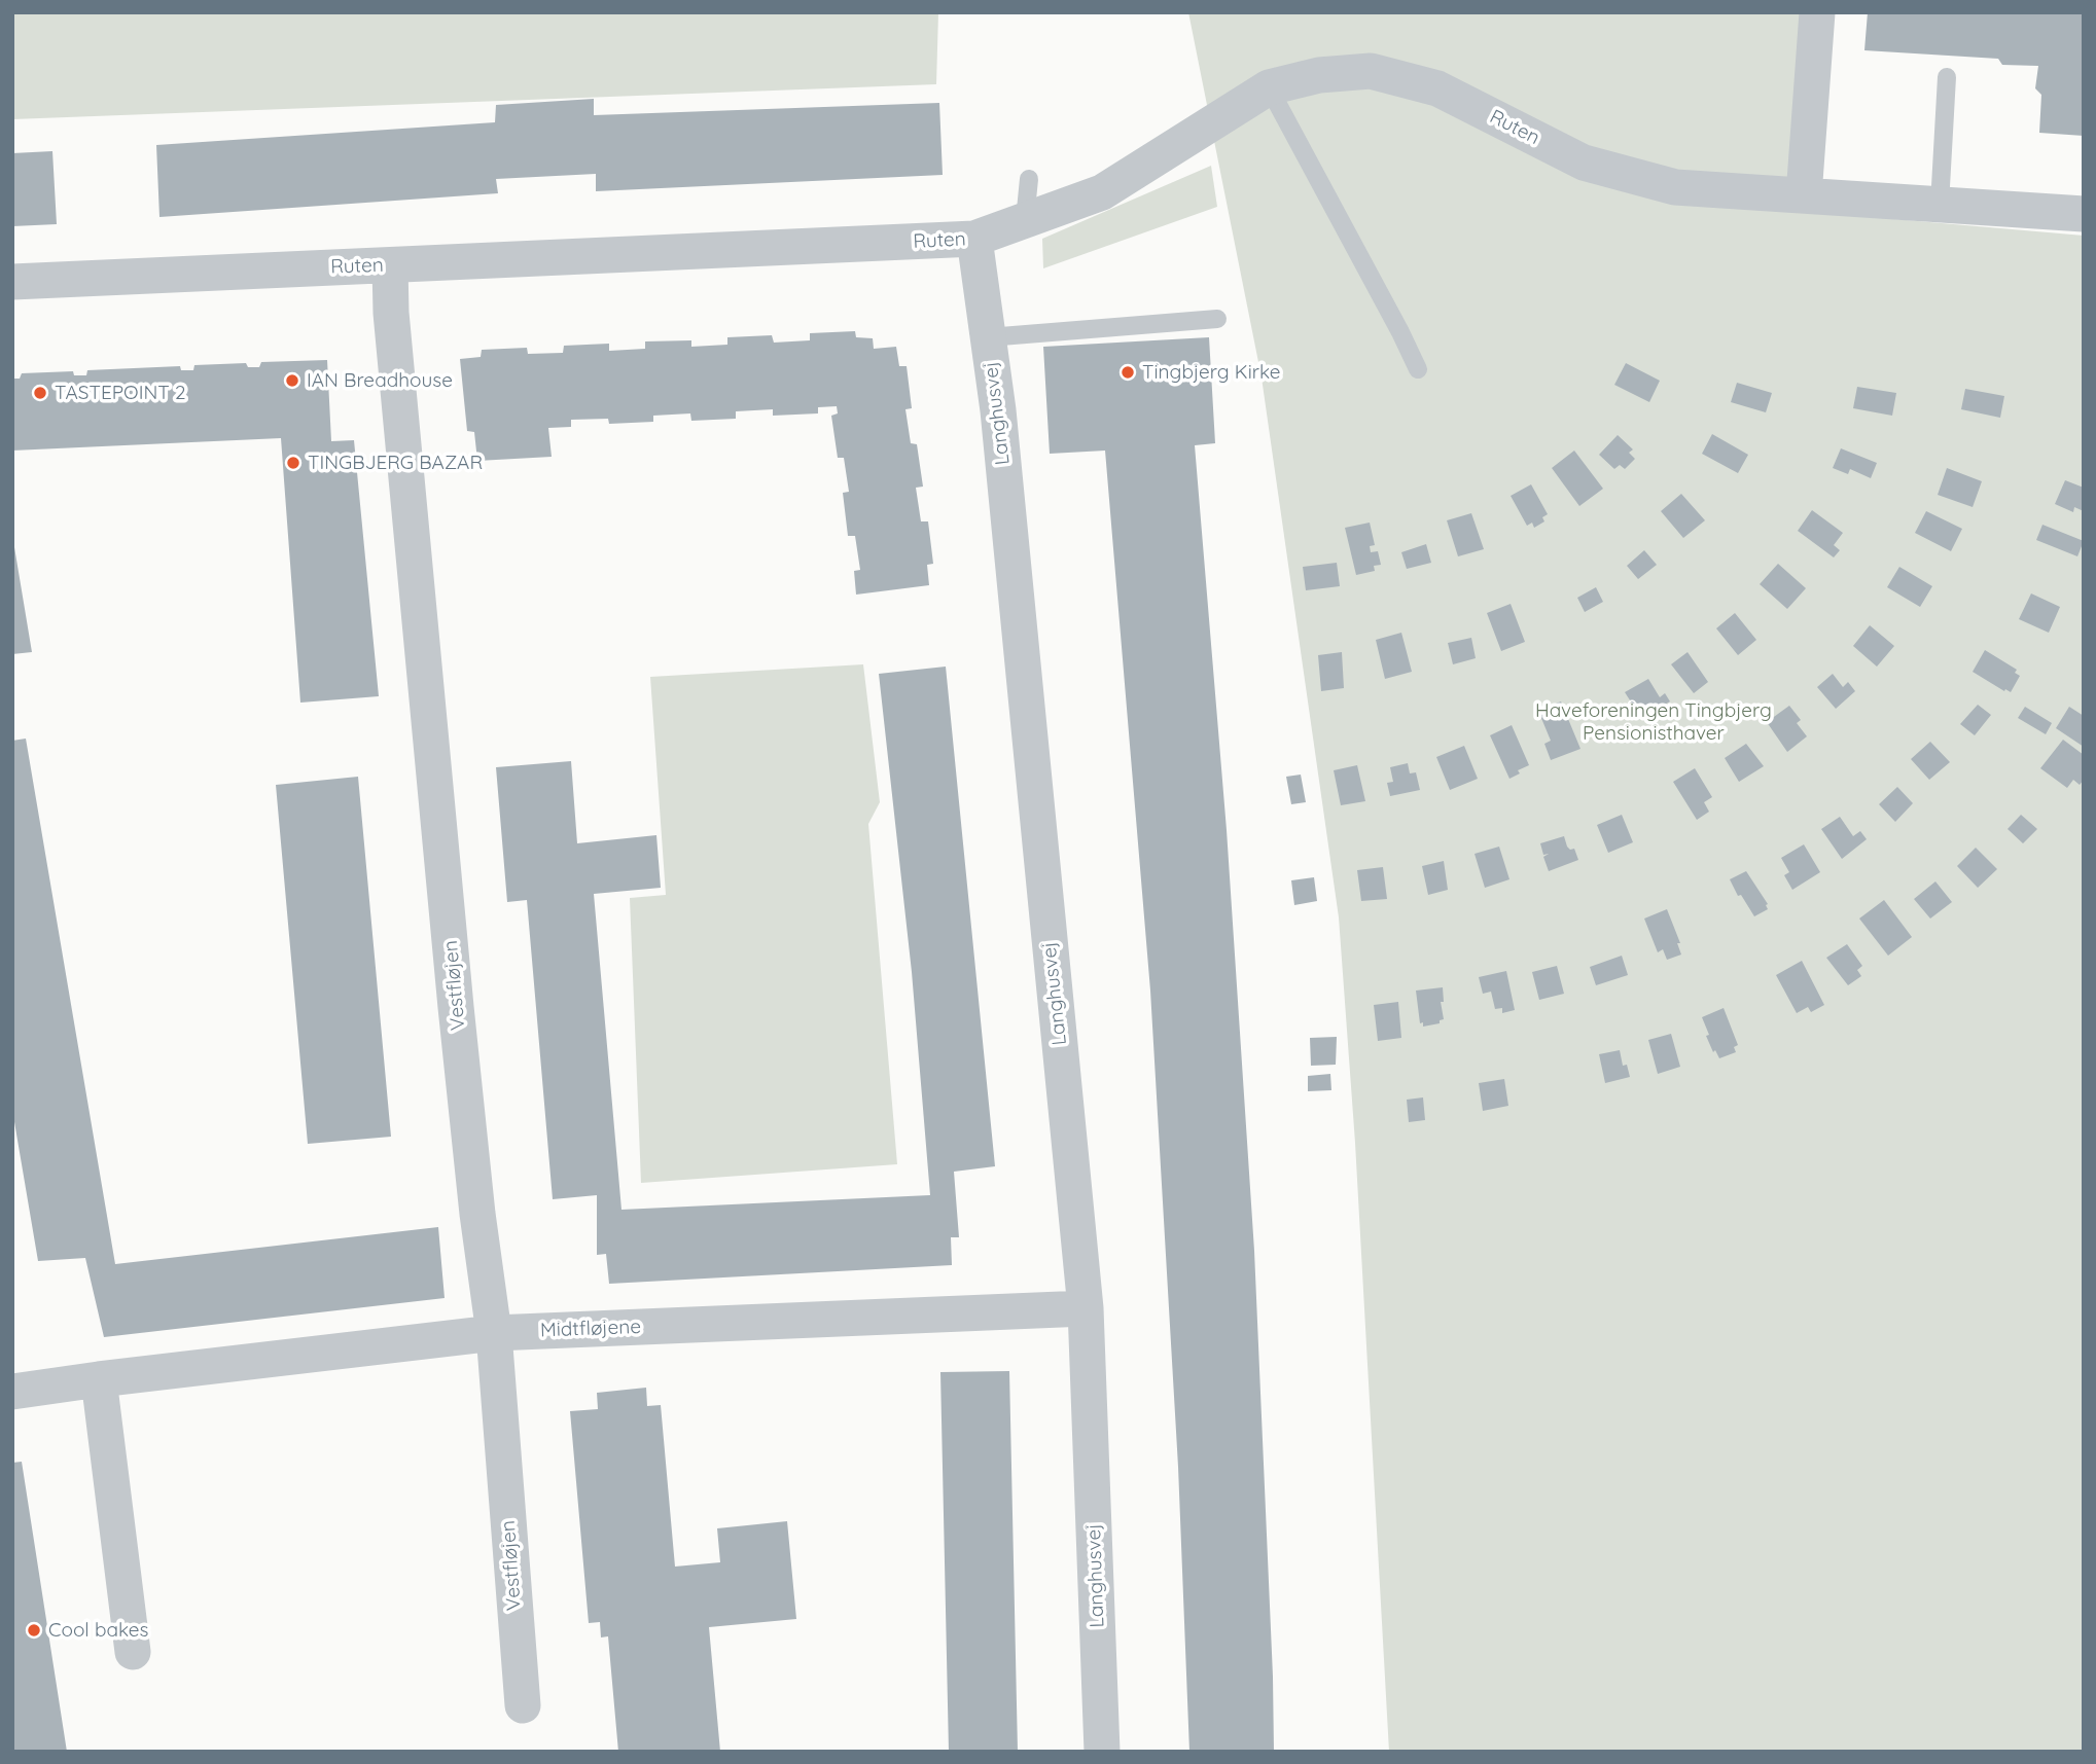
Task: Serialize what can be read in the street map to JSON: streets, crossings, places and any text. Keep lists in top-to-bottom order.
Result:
{
  "streets": {
    "street": [
      "Ruten",
      "Langhusvej",
      "Vestfløjen",
      "Midtfløjene"
    ]
  },
  "crossings": [
    ["Ruten", "Langhusvej"],
    ["Ruten", "Vestfløjen"],
    ["Langhusvej", "Midtfløjene"],
    ["Vestfløjen", "Midtfløjene"]
  ],
  "parks": ["Haveforeningen Tingbjerg Pensionisthaver"],
  "places": [
    "Tingbjerg Kirke",
    "IAN Breadhouse",
    "TASTEPOINT 2",
    "TINGBJERG BAZAR",
    "Cool bakes"
  ]
}
